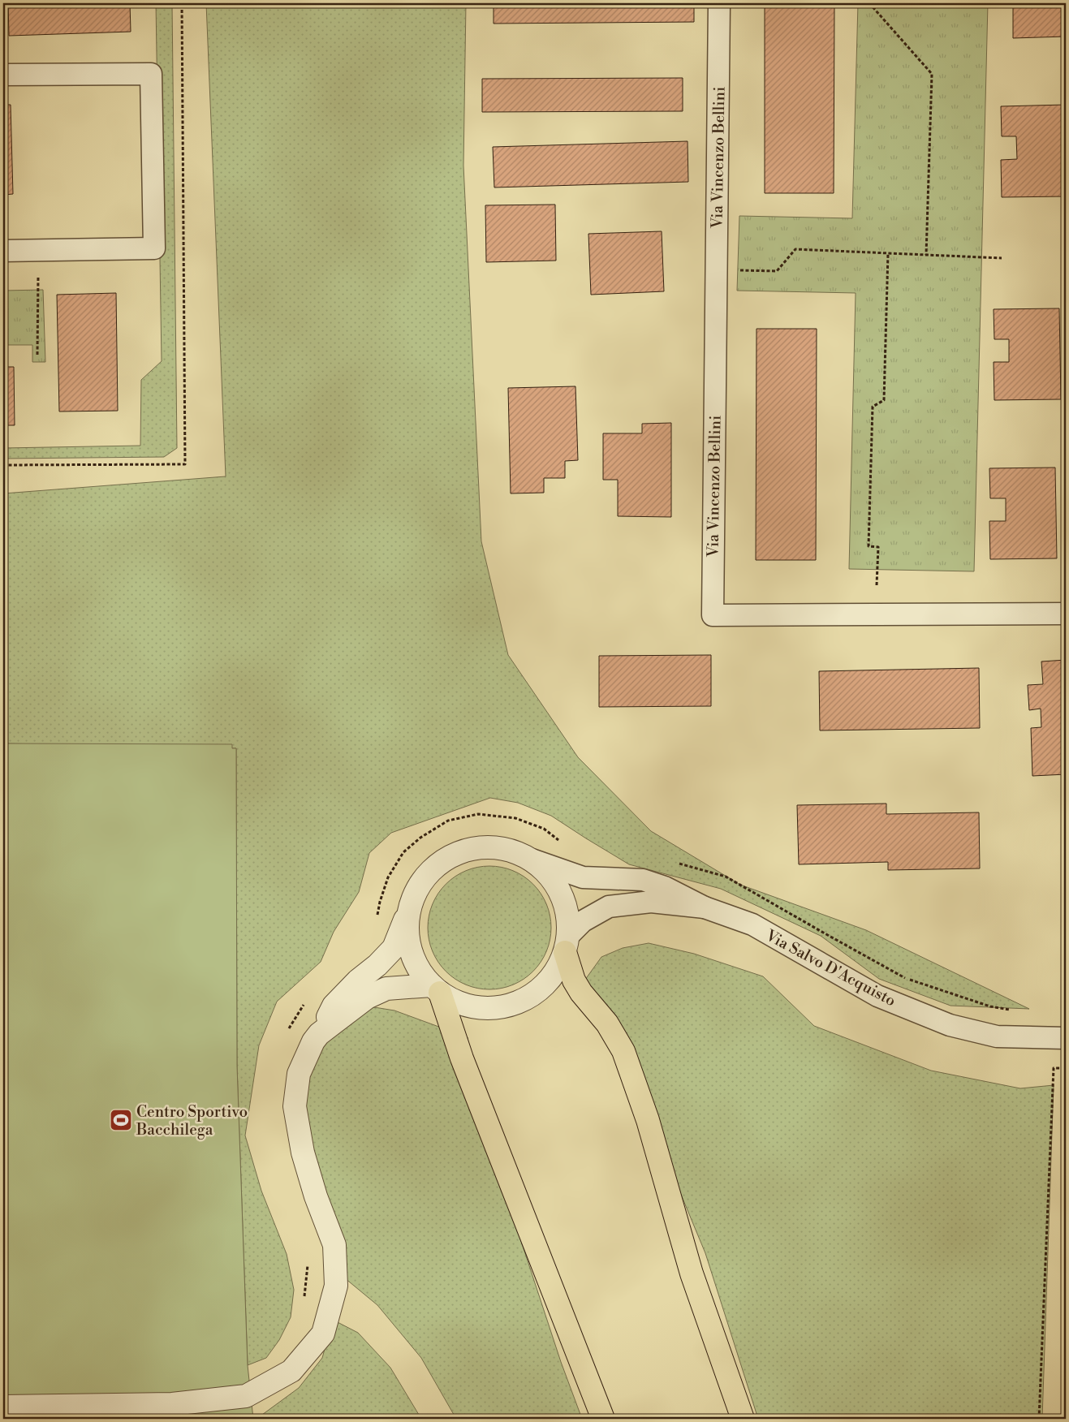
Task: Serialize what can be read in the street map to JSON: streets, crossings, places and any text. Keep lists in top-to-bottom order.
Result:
{
  "streets": {
    "street": ["Via Vincenzo Bellini", "Via Salvo D'Acquisto"]
  },
  "places": {
    "sports": ["Centro Sportivo Bacchilega"]
  }
}
